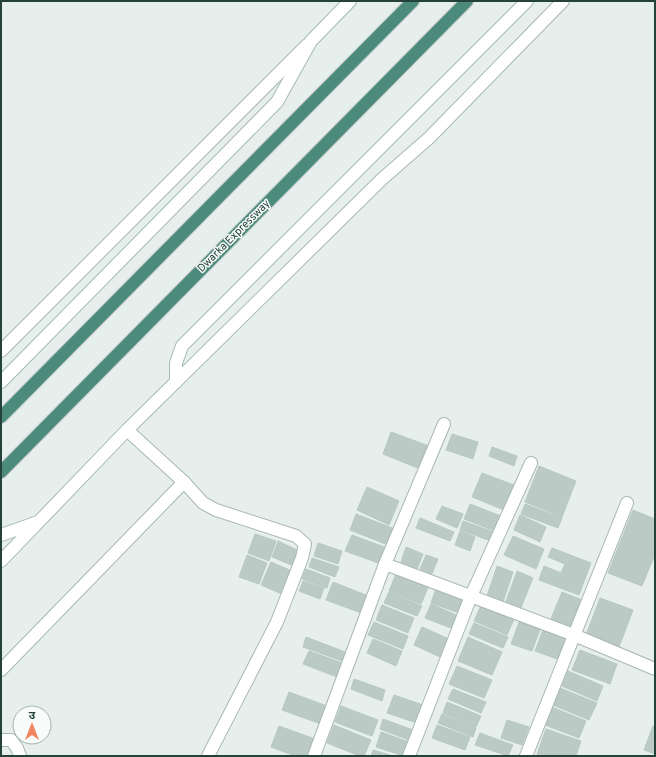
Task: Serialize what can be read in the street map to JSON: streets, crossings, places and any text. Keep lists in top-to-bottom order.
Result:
{
  "streets": {
    "highway": ["Dwarka Expressway"]
  },
  "north": "top"
}
